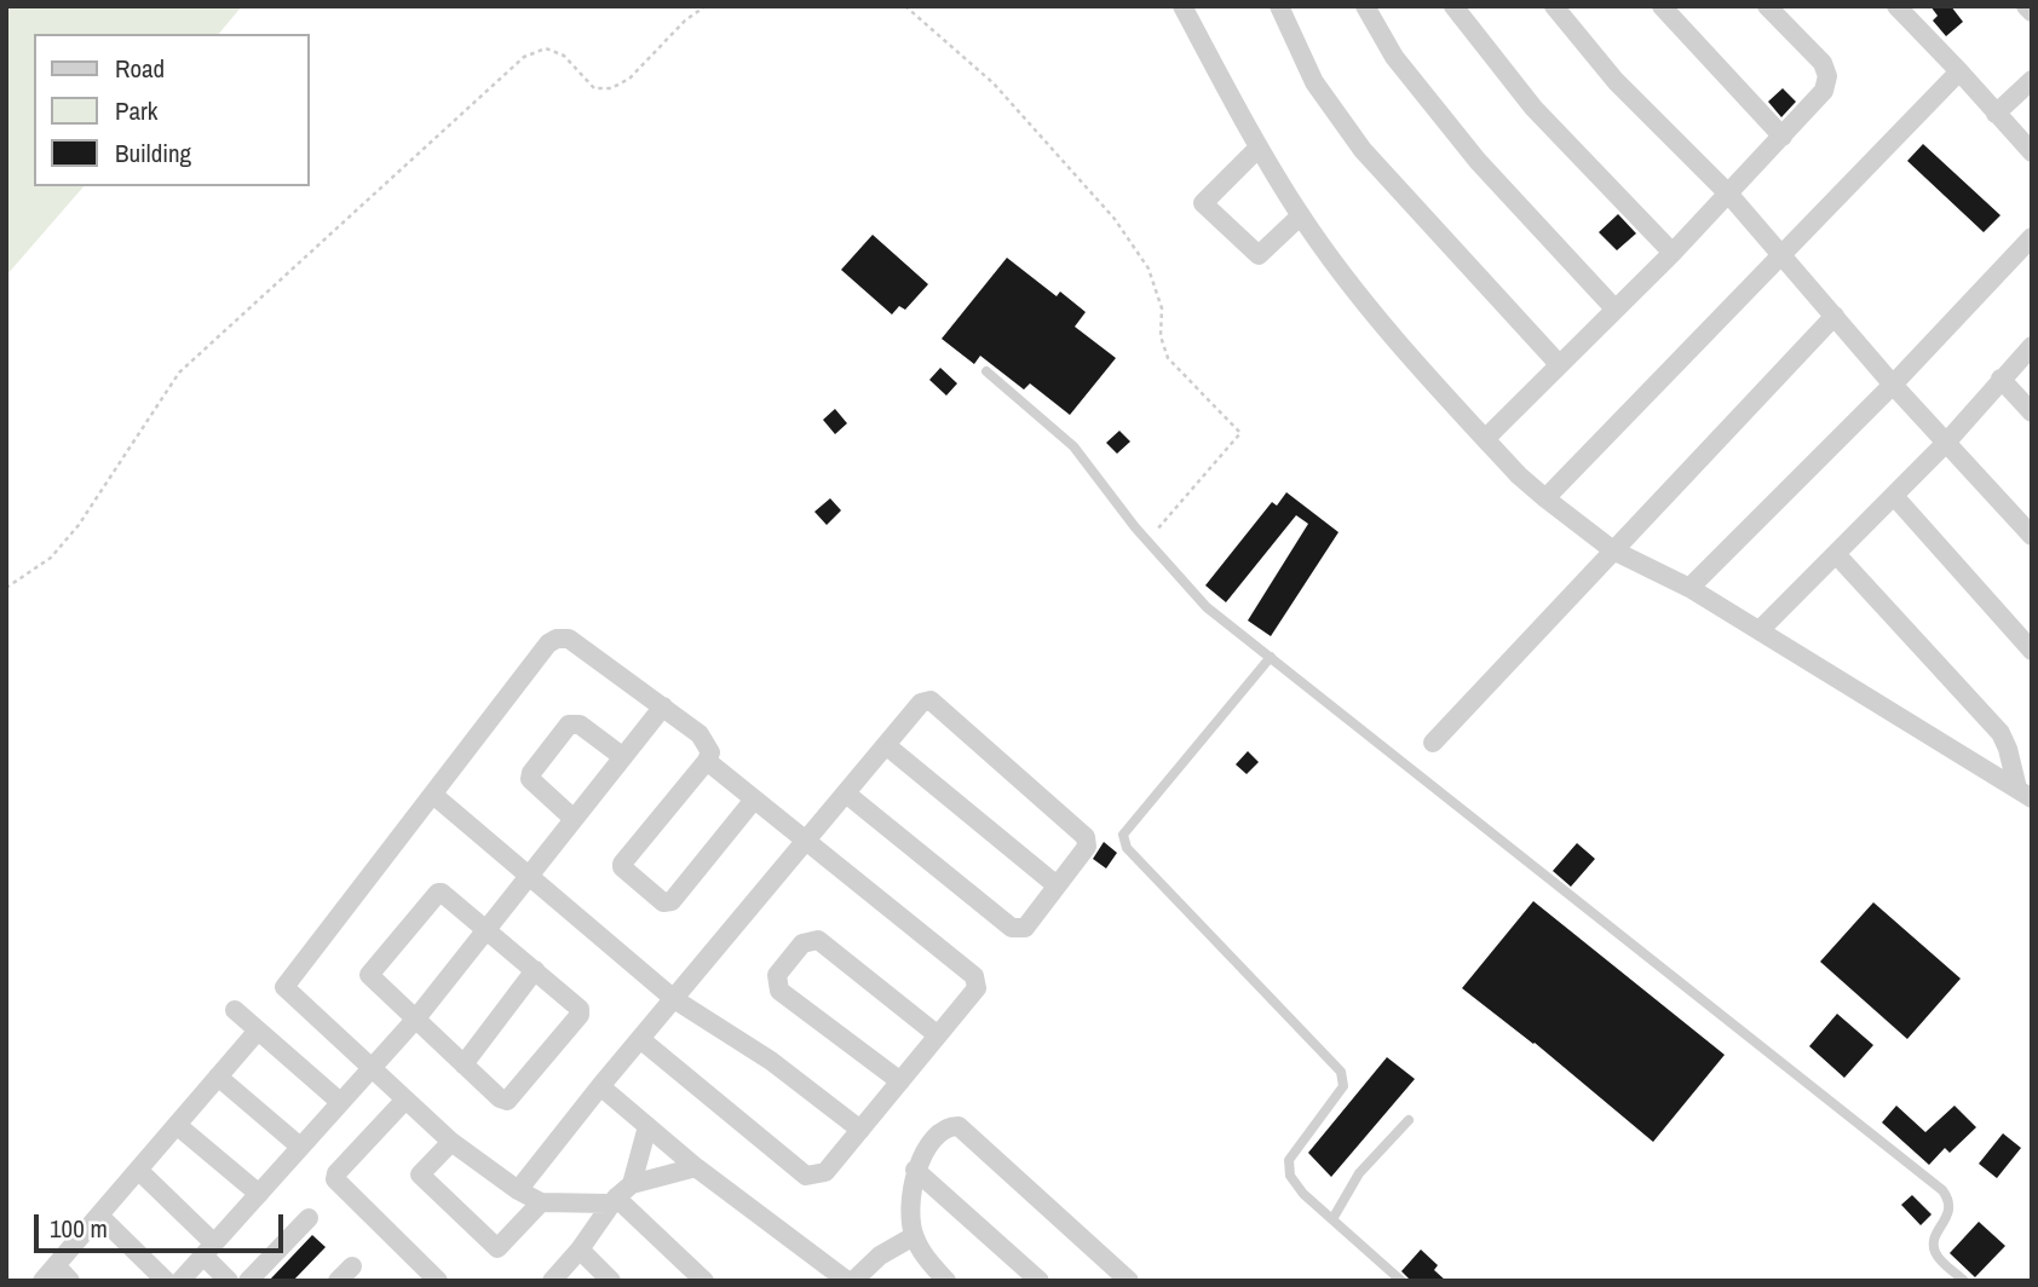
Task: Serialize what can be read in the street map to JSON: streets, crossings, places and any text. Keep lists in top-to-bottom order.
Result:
{
  "legend": ["Road", "Park", "Building"],
  "scale_bar": "100 m"
}
